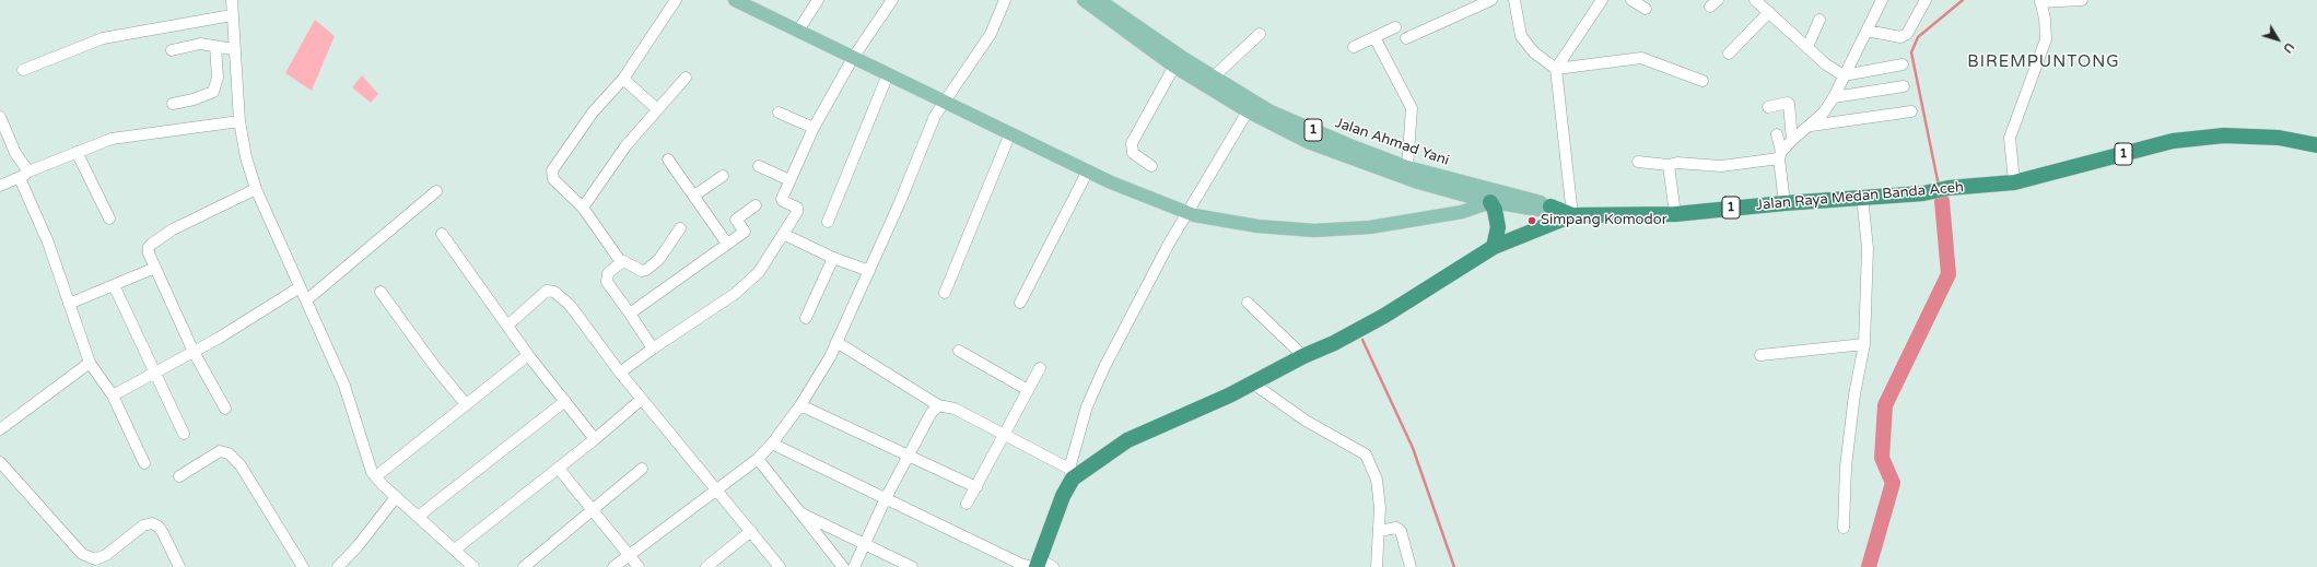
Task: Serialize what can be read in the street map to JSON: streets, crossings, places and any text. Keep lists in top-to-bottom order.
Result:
{
  "streets": {
    "highway": ["1", "Jalan Raya Medan Banda Aceh"],
    "main road": ["Jalan Ahmad Yani"]
  },
  "crossings": [
    ["Jalan Ahmad Yani", "Jalan Raya Medan Banda Aceh"]
  ],
  "districts": ["BIREMPUNTONG"],
  "places": ["Simpang Komodor"],
  "north": "bottom right"
}
